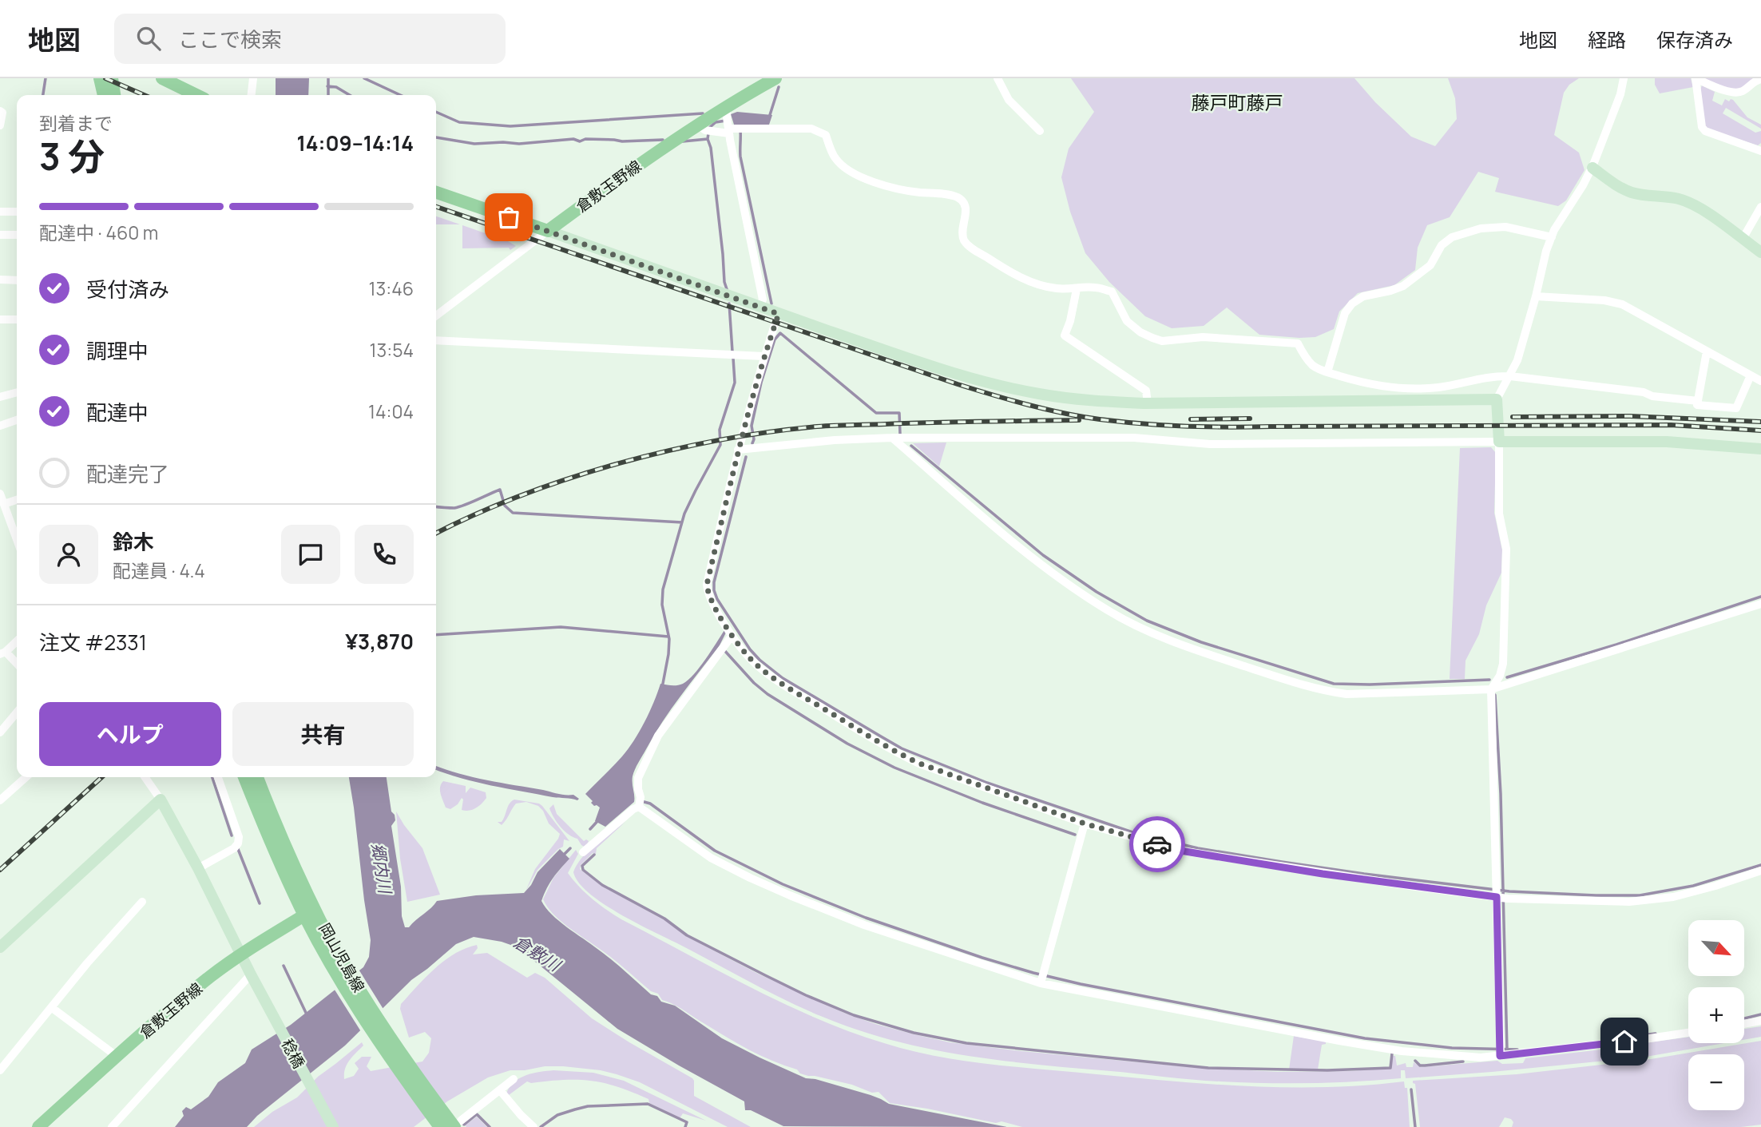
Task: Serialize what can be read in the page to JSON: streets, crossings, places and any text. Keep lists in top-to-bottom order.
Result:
{
  "streets": {
    "main road": ["倉敷玉野線", "岡山児島線"],
    "street": ["稔橋"]
  },
  "crossings": [
    ["倉敷玉野線", "岡山児島線"],
    ["倉敷玉野線", "稔橋"]
  ],
  "districts": ["藤戸町藤戸"],
  "water": ["郷内川", "倉敷川"],
  "north": "bottom right",
  "page": {
    "header": "地図",
    "search": "ここで検索",
    "nav": ["地図", "経路", "保存済み"],
    "heading": ["3 分", "到着まで", "14:09–14:14"],
    "panel": [
      "鈴木",
      "配達員 · 4.4",
      "注文 #2331",
      "¥3,870"
    ],
    "bar": "配達中 · 460 m",
    "list": [
      ["受付済み", "13:46"],
      ["調理中", "13:54"],
      ["配達中", "14:04"],
      "配達完了"
    ],
    "buttons": ["ヘルプ", "共有"],
    "map_buttons": ["+", "−"]
  }
}
